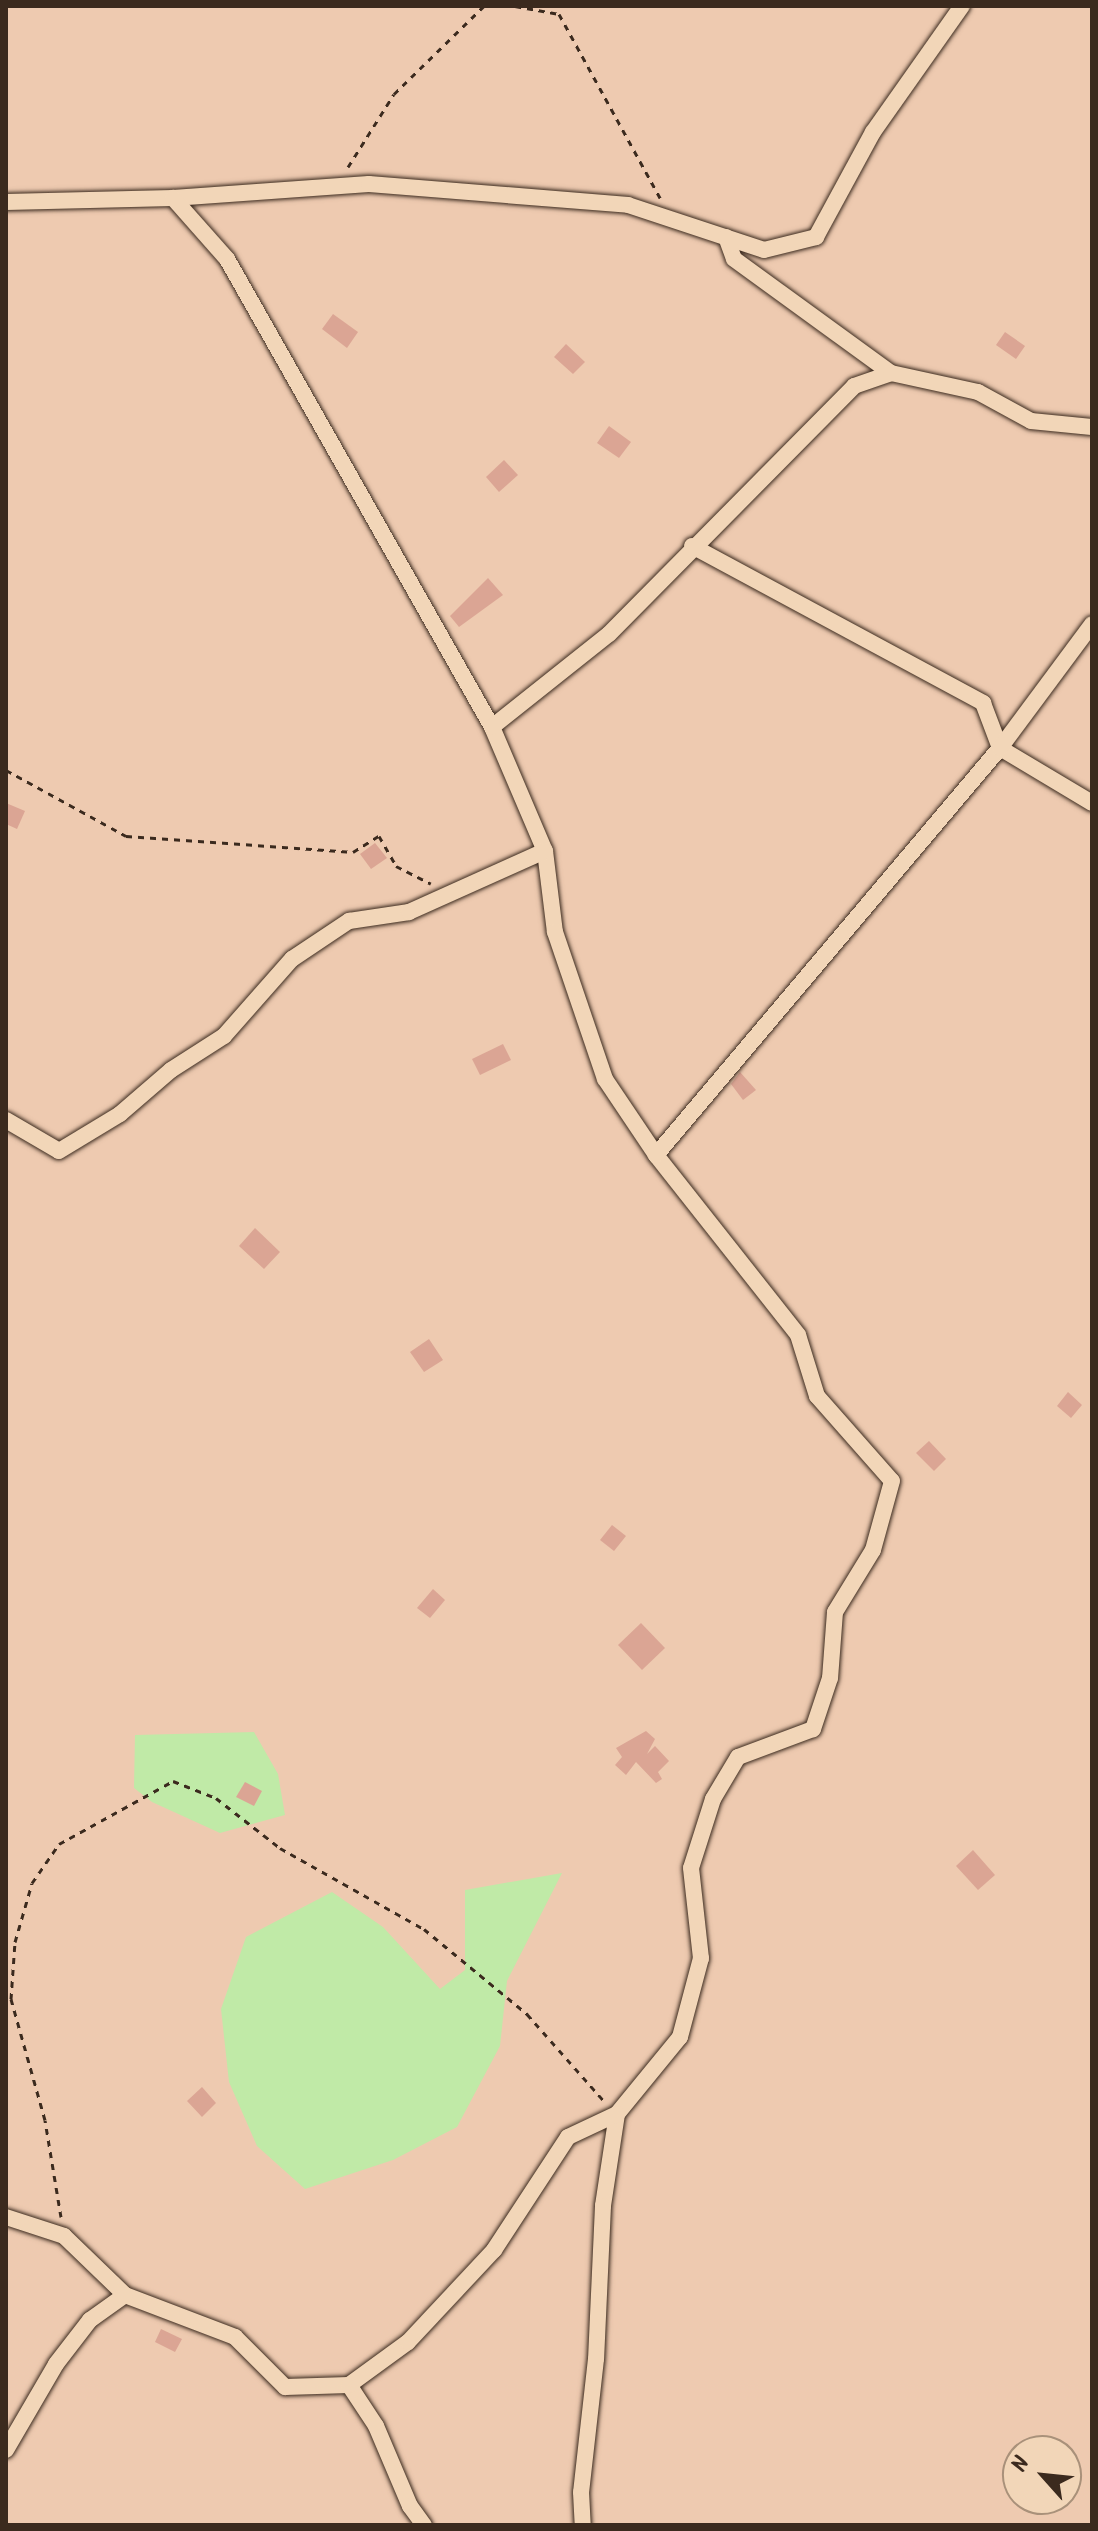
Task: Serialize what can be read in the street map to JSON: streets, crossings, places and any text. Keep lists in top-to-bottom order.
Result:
{
  "north": "top left"
}
